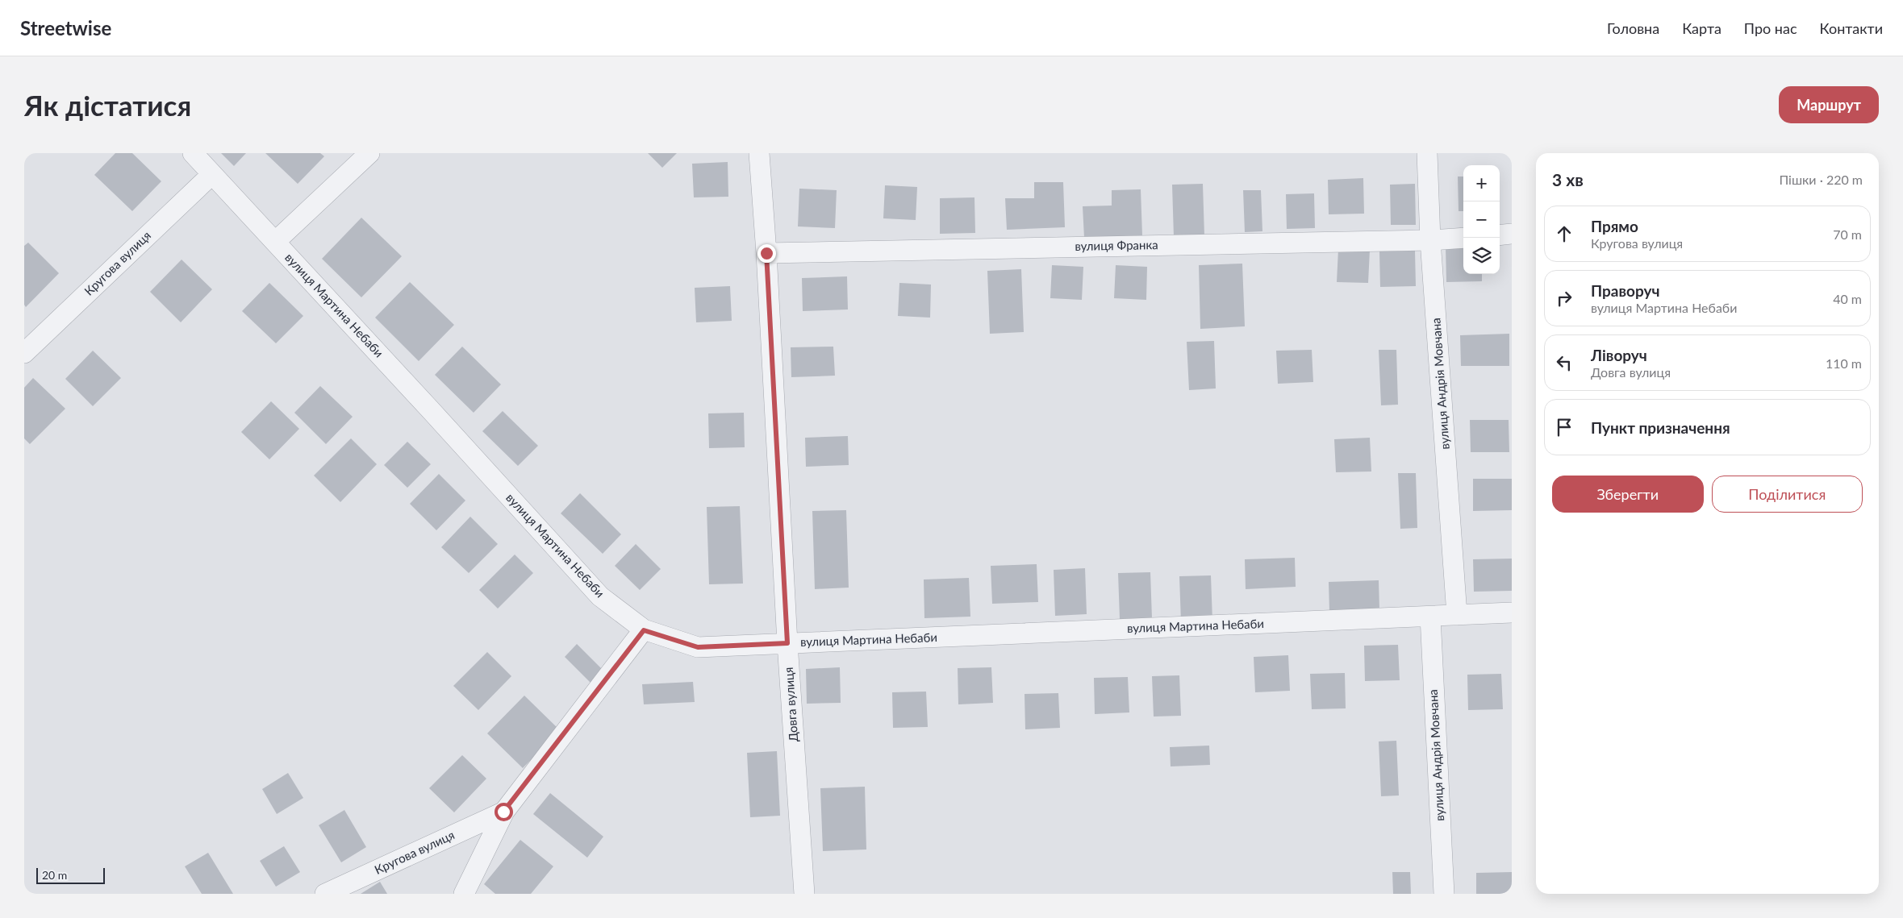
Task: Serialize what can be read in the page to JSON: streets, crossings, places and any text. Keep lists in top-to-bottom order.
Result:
{
  "streets": {
    "street": [
      "вулиця Франка",
      "Кругова вулиця",
      "вулиця Мартина Небаби",
      "вулиця Андрія Мовчана",
      "Довга вулиця"
    ]
  },
  "crossings": [
    ["вулиця Франка", "вулиця Андрія Мовчана"],
    ["вулиця Франка", "Довга вулиця"],
    ["Кругова вулиця", "вулиця Мартина Небаби"],
    ["вулиця Мартина Небаби", "вулиця Андрія Мовчана"],
    ["вулиця Мартина Небаби", "Довга вулиця"]
  ],
  "scale_bar": "20 m",
  "page": {
    "header": "Streetwise",
    "nav": [
      "Головна",
      "Карта",
      "Про нас",
      "Контакти"
    ],
    "buttons": [
      "Маршрут",
      ["Зберегти", "Поділитися"]
    ],
    "title": "Як дістатися",
    "heading": ["3 хв", "Пішки · 220 m"],
    "map_buttons": ["+", "−"],
    "list": [
      ["Прямо", "Кругова вулиця", "70 m"],
      ["Праворуч", "вулиця Мартина Небаби", "40 m"],
      ["Ліворуч", "Довга вулиця", "110 m"],
      "Пункт призначення"
    ],
    "scale": "20 m"
  }
}
